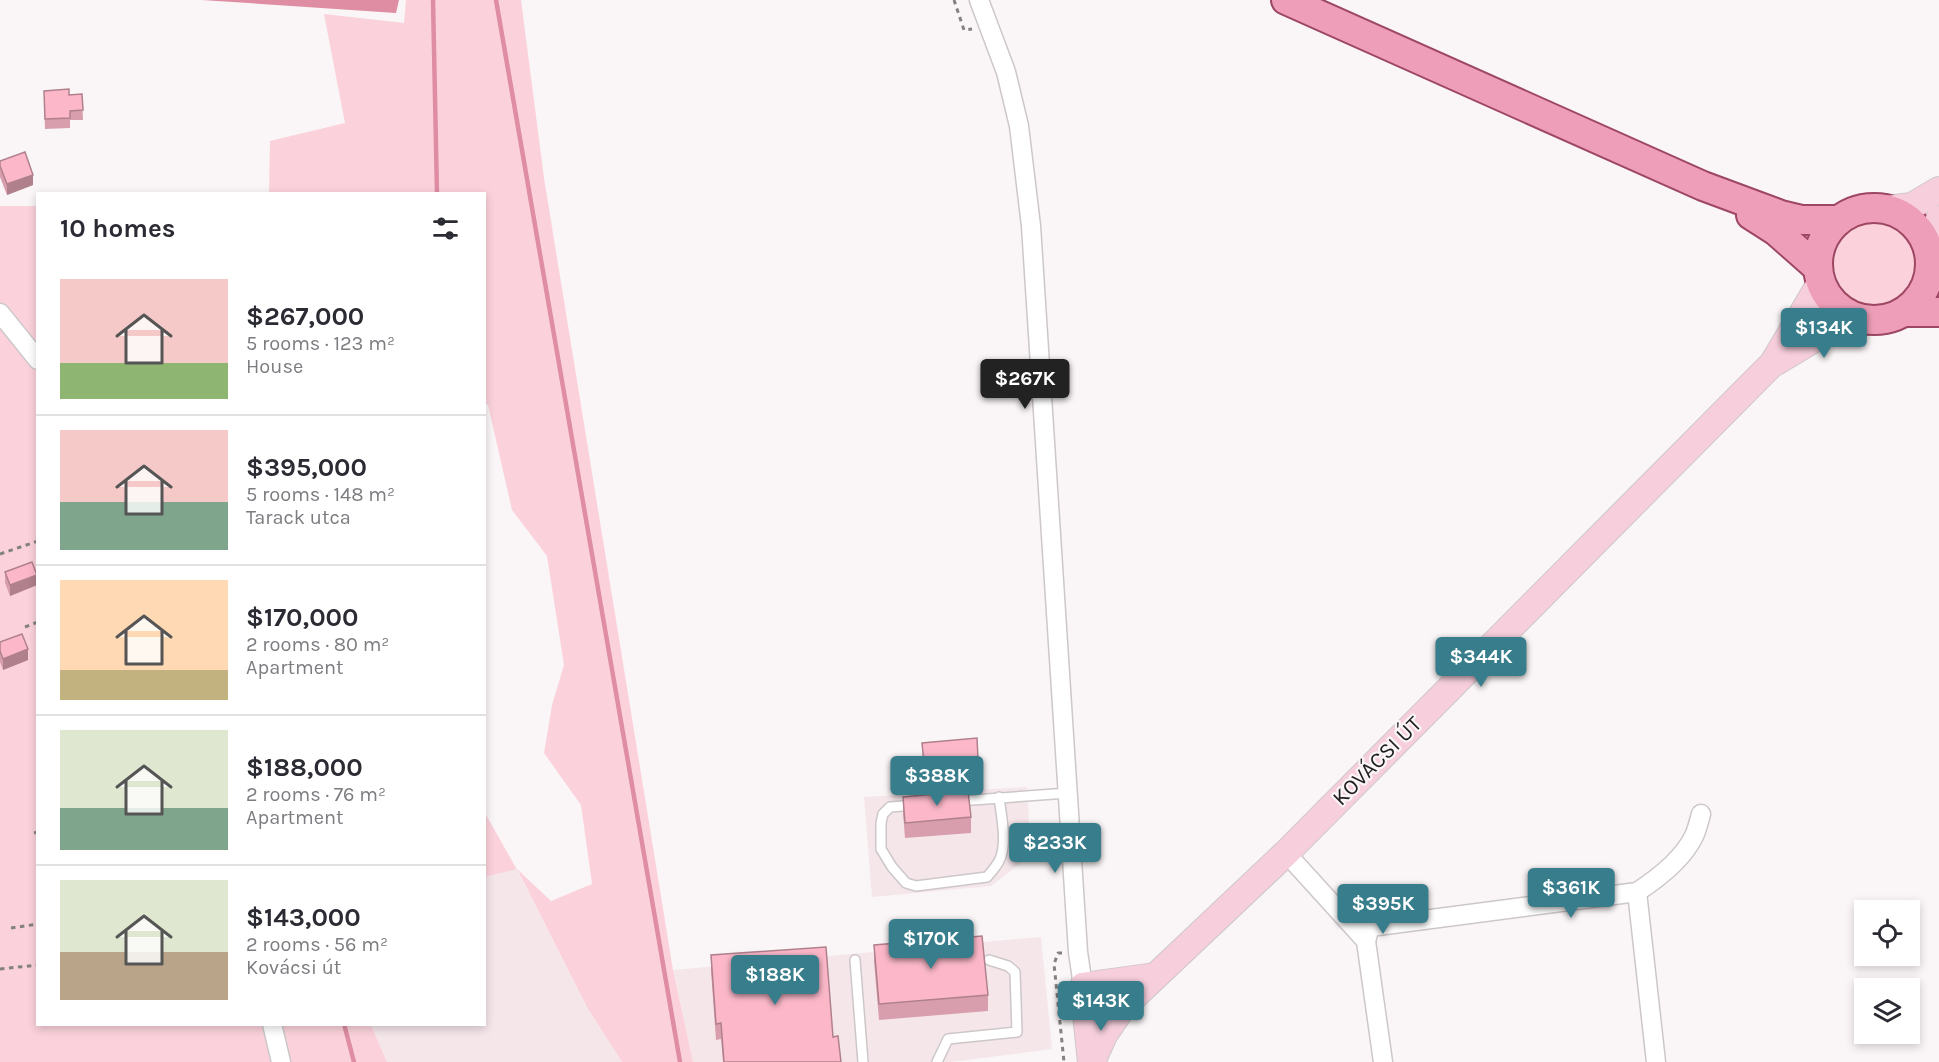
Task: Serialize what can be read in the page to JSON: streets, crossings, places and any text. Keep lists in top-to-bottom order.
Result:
{
  "streets": {
    "street": ["KOVÁCSI ÚT"]
  },
  "page": {
    "heading": "10 homes",
    "list": [
      {
        "name": "$267,000",
        "note": "5 rooms · 123 m² · House"
      },
      {
        "name": "$395,000",
        "note": "5 rooms · 148 m² · Tarack utca"
      },
      {
        "name": "$170,000",
        "note": "2 rooms · 80 m² · Apartment"
      },
      {
        "name": "$188,000",
        "note": "2 rooms · 76 m² · Apartment"
      },
      {
        "name": "$143,000",
        "note": "2 rooms · 56 m² · Kovácsi út"
      }
    ],
    "price": [
      "$134K",
      "$267K",
      "$344K",
      "$388K",
      "$233K",
      "$361K",
      "$395K",
      "$170K",
      "$188K",
      "$143K"
    ]
  }
}
